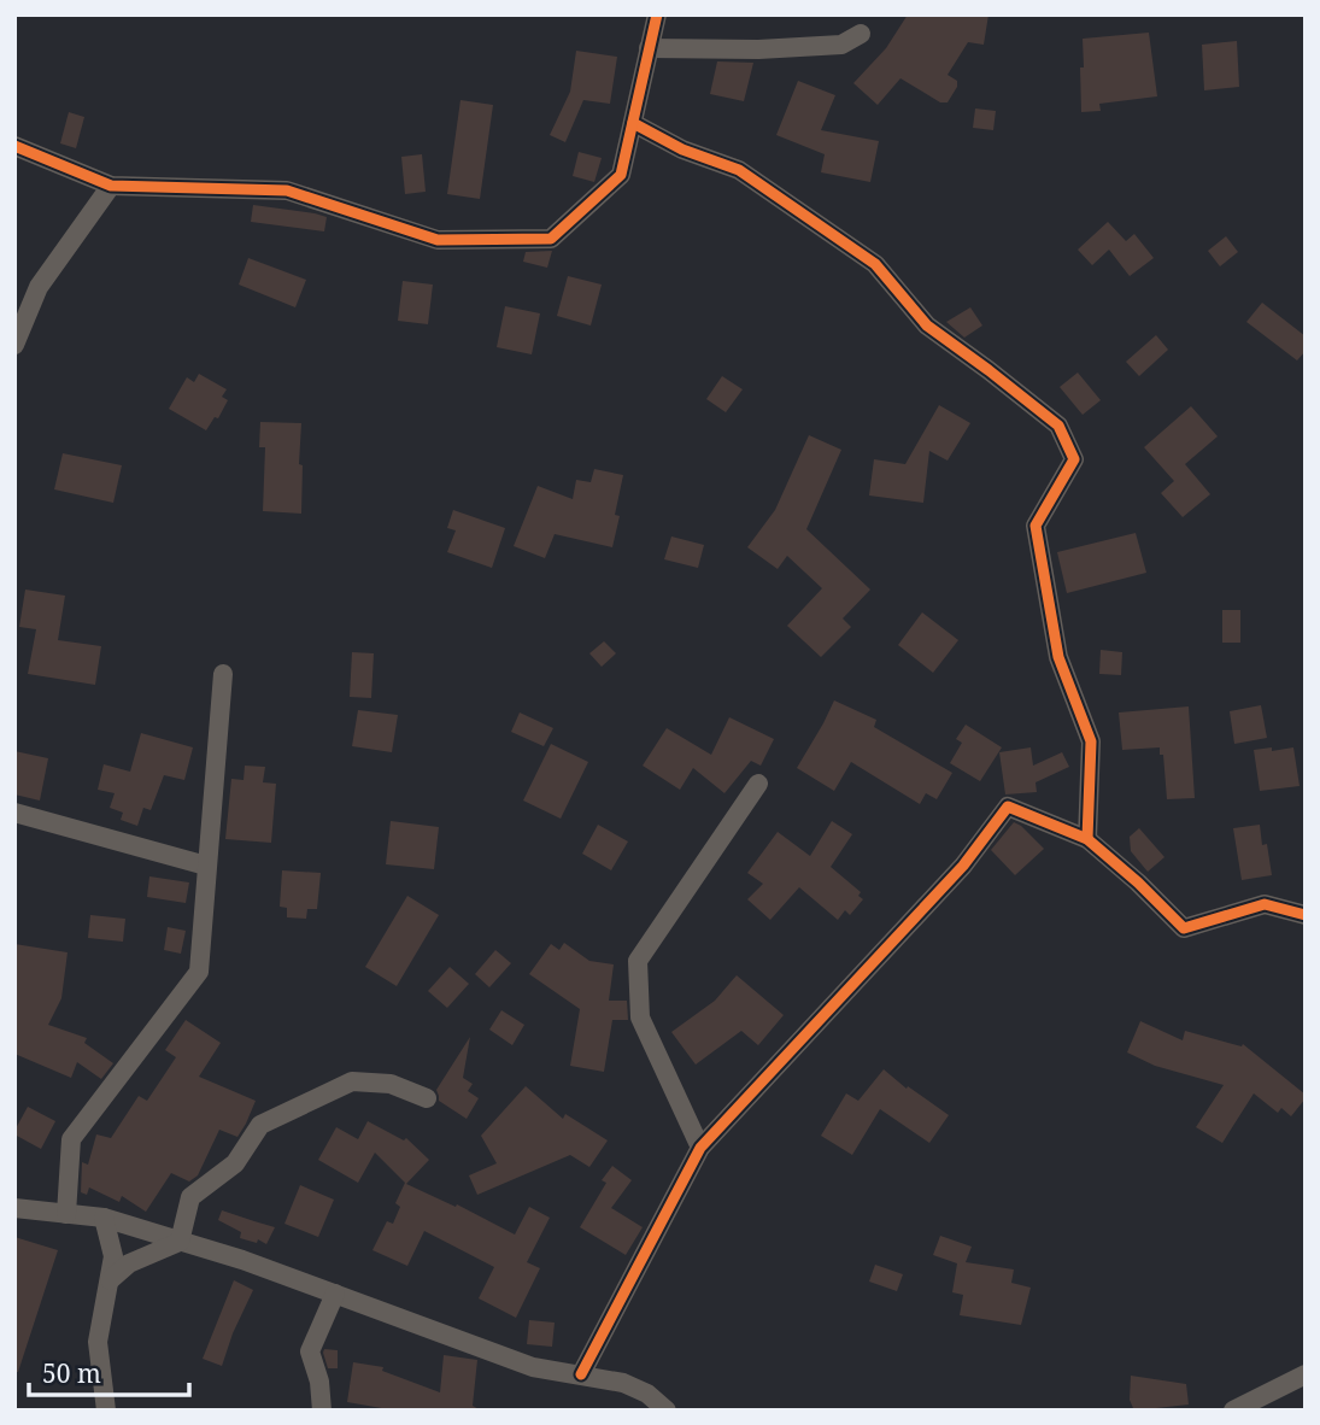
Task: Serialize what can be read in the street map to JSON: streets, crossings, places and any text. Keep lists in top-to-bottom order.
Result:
{
  "scale_bar": "50 m"
}
